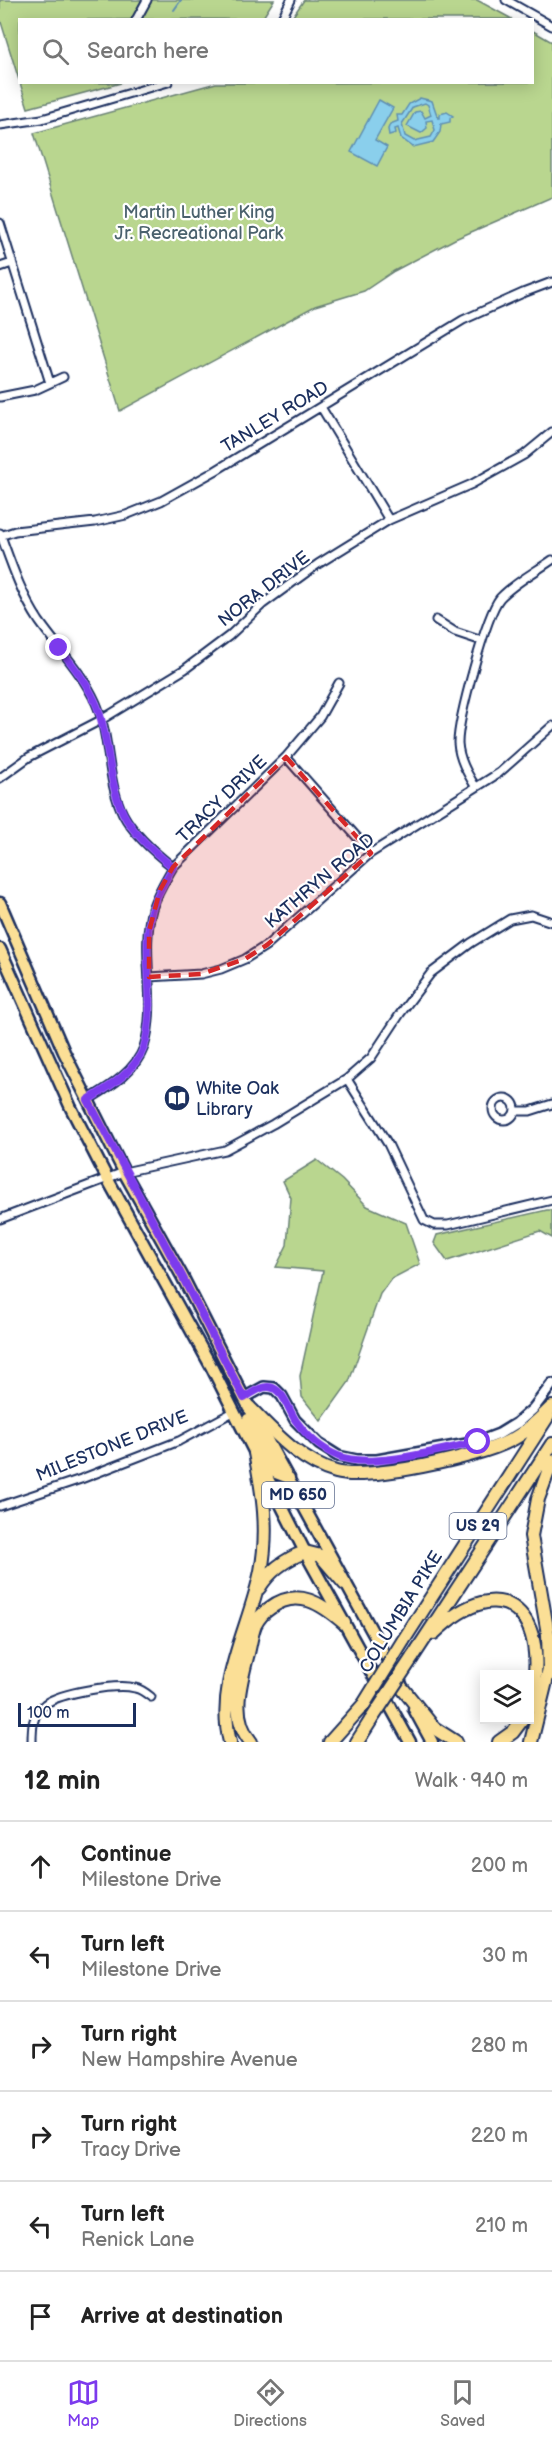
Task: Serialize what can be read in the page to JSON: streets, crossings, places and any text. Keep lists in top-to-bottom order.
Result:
{
  "streets": {
    "highway": ["US 29", "COLUMBIA PIKE"],
    "main road": ["MD 650"],
    "street": [
      "TANLEY ROAD",
      "NORA DRIVE",
      "TRACY DRIVE",
      "KATHRYN ROAD",
      "MILESTONE DRIVE"
    ]
  },
  "crossings": [
    ["TRACY DRIVE", "KATHRYN ROAD"],
    ["TRACY DRIVE", "MD 650"],
    ["MILESTONE DRIVE", "MD 650"]
  ],
  "parks": ["Martin Luther King Jr. Recreational Park"],
  "places": {
    "library": ["White Oak Library"]
  },
  "scale_bar": "100 m",
  "page": {
    "search": "Search here",
    "scale": "100 m",
    "heading": ["12 min", "Walk · 940 m"],
    "list": [
      ["Continue", "Milestone Drive", "200 m"],
      ["Turn left", "Milestone Drive", "30 m"],
      ["Turn right", "New Hampshire Avenue", "280 m"],
      ["Turn right", "Tracy Drive", "220 m"],
      ["Turn left", "Renick Lane", "210 m"],
      "Arrive at destination"
    ],
    "nav": ["Map", "Directions", "Saved"]
  }
}
